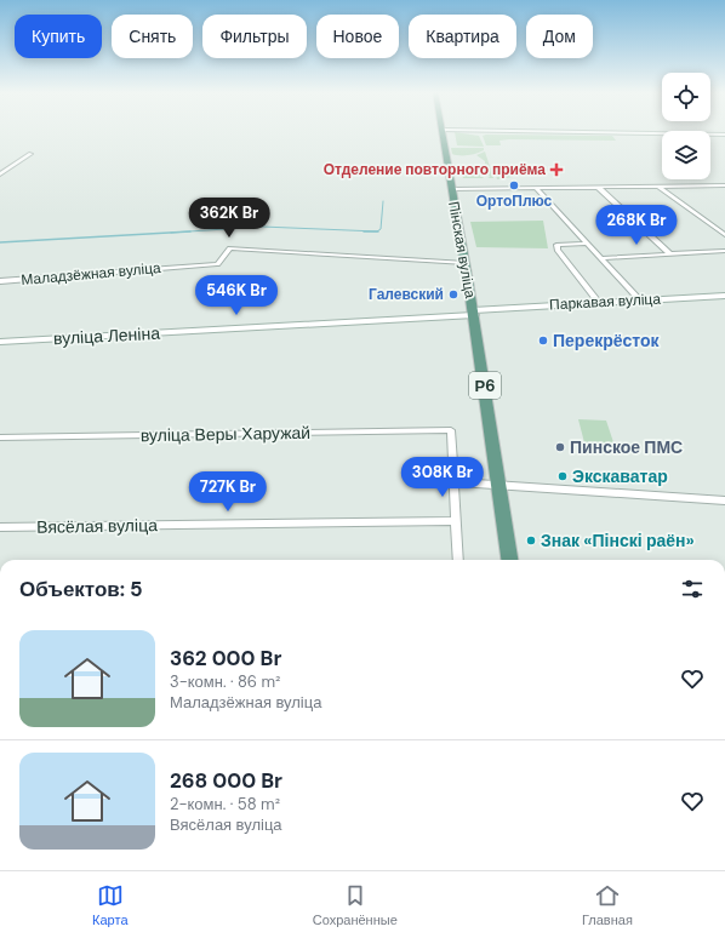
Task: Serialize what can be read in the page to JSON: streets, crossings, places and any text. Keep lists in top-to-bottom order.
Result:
{
  "streets": {
    "main road": ["Пінская вуліца", "Р6"],
    "street": [
      "Маладзёжная вуліца",
      "Паркавая вуліца",
      "вуліца Леніна",
      "вуліца Веры Харужай",
      "Вясёлая вуліца"
    ]
  },
  "crossings": [
    ["Пінская вуліца", "Маладзёжная вуліца"],
    ["Пінская вуліца", "Паркавая вуліца"],
    ["Пінская вуліца", "вуліца Леніна"],
    ["Пінская вуліца", "Р6"],
    ["Паркавая вуліца", "вуліца Леніна"]
  ],
  "places": {
    "health": ["Отделение повторного приёма"],
    "other": [
      "ОртоПлюс",
      "Галевский",
      "Перекрёсток",
      "Пинское ПМС",
      "Экскаватар",
      "Знак «Пінскі раён»"
    ]
  },
  "page": {
    "chip": [
      "Купить",
      "Снять",
      "Фильтры",
      "Новое",
      "Квартира",
      "Дом"
    ],
    "price": [
      "362K Br",
      "268K Br",
      "546K Br",
      "308K Br",
      "727K Br"
    ],
    "heading": "Объектов: 5",
    "list": [
      {
        "name": "362 000 Br",
        "note": "3-комн. · 86 m² · Маладзёжная вуліца"
      },
      {
        "name": "268 000 Br",
        "note": "2-комн. · 58 m² · Вясёлая вуліца"
      }
    ],
    "tabs": ["Карта", "Сохранённые", "Главная"]
  }
}
